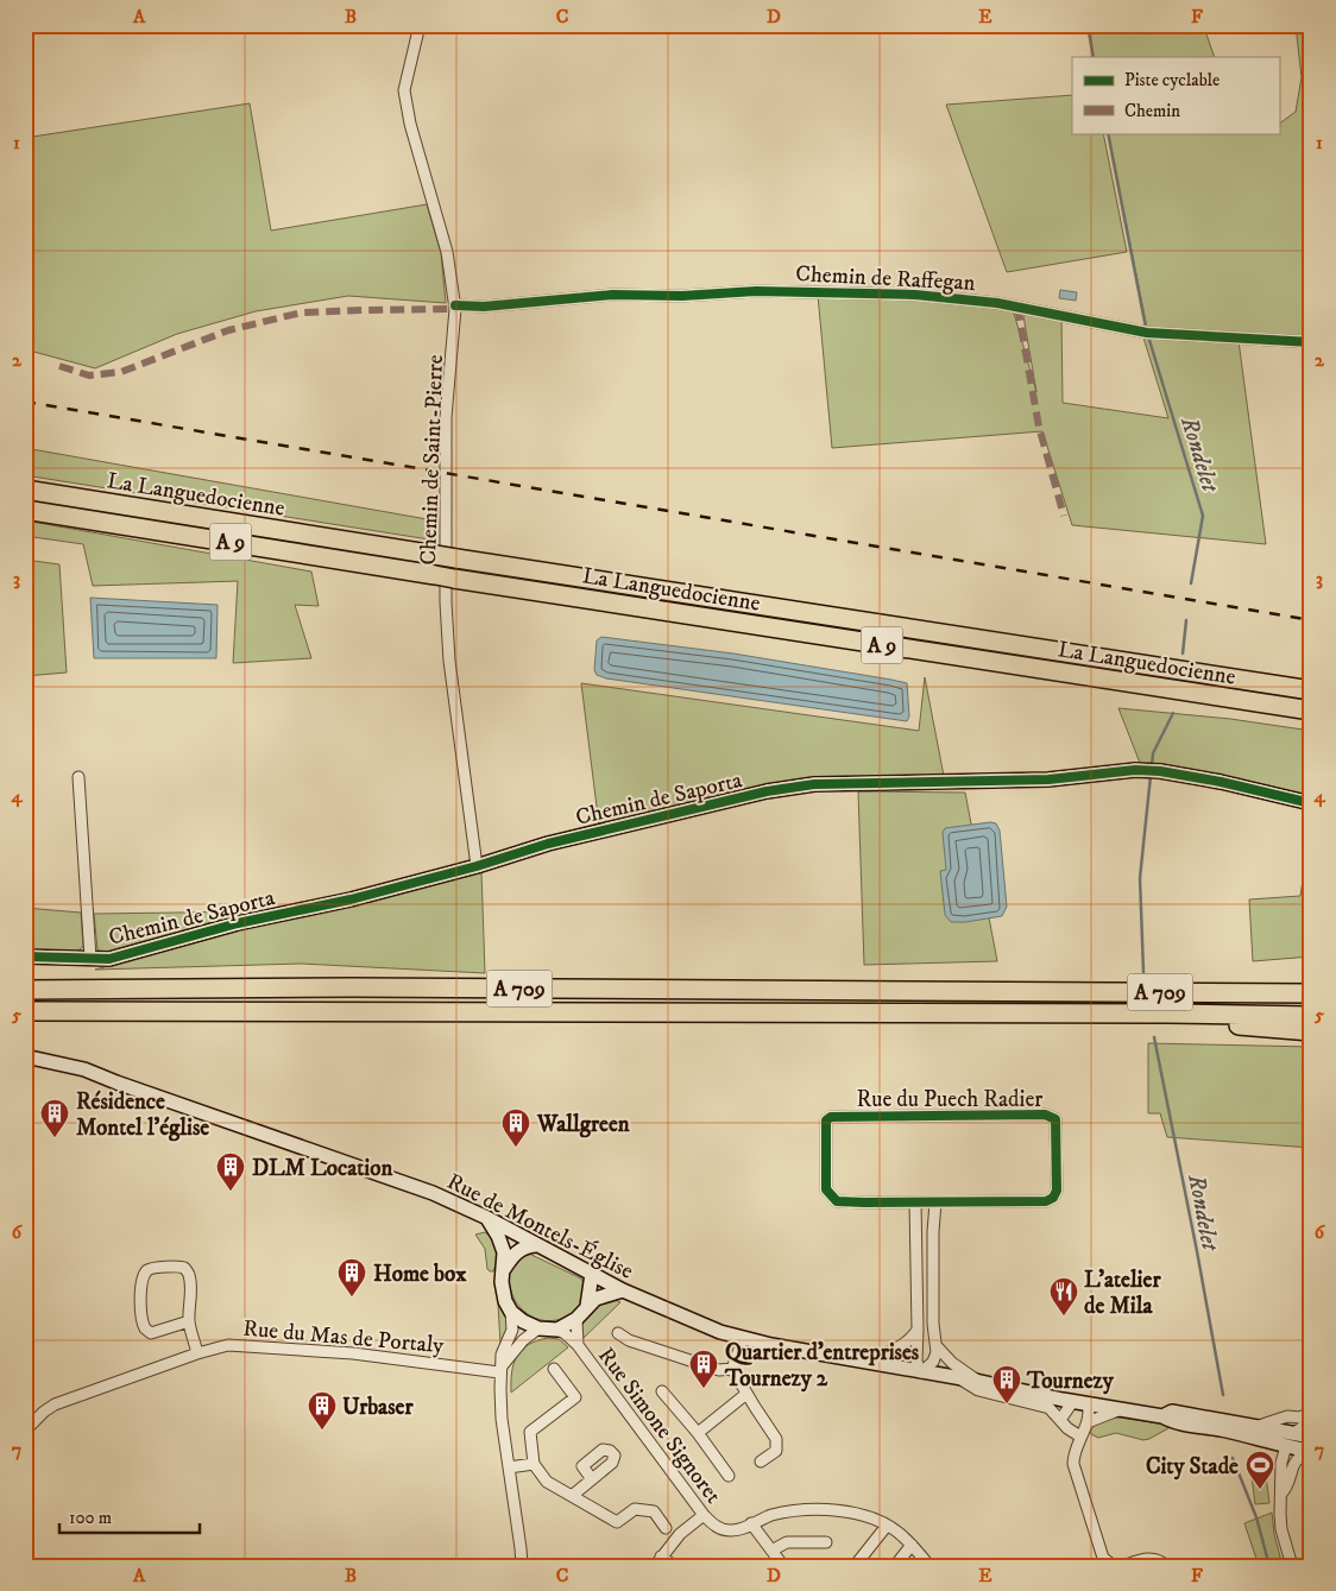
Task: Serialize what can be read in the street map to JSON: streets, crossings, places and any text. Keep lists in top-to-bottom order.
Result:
{
  "streets": {
    "highway": ["La Languedocienne", "A 9", "A 709"],
    "street": [
      "Chemin de Raffegan",
      "Chemin de Saint-Pierre",
      "Chemin de Saporta",
      "Rue du Puech Radier",
      "Rue de Montels-Église",
      "Rue du Mas de Portaly",
      "Rue Simone Signoret"
    ]
  },
  "crossings": [
    ["Chemin de Raffegan", "Chemin de Saint-Pierre"],
    ["Chemin de Saint-Pierre", "Chemin de Saporta"],
    ["Rue de Montels-Église", "Rue Simone Signoret"]
  ],
  "water": ["Rondelet"],
  "places": {
    "building": [
      "Résidence Montel l'église",
      "Wallgreen",
      "DLM Location",
      "Home box",
      "Quartier d'entreprises Tournezy 2",
      "Tournezy",
      "Urbaser"
    ],
    "restaurant": ["L'atelier de Mila"],
    "sports": ["City Stade"]
  },
  "legend": ["Piste cyclable", "Chemin"],
  "scale_bar": "100 m",
  "grid": {
    "columns": [
      "A",
      "B",
      "C",
      "D",
      "E",
      "F"
    ],
    "rows": [
      "1",
      "2",
      "3",
      "4",
      "5",
      "6",
      "7"
    ]
  }
}
